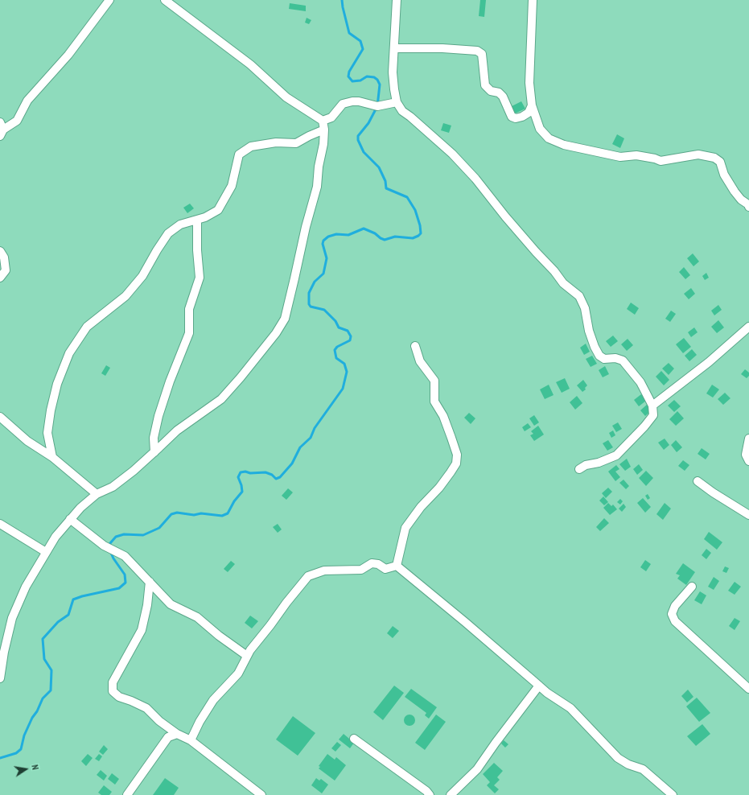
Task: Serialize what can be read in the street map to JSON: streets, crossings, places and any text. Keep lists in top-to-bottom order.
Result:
{
  "north": "right"
}
